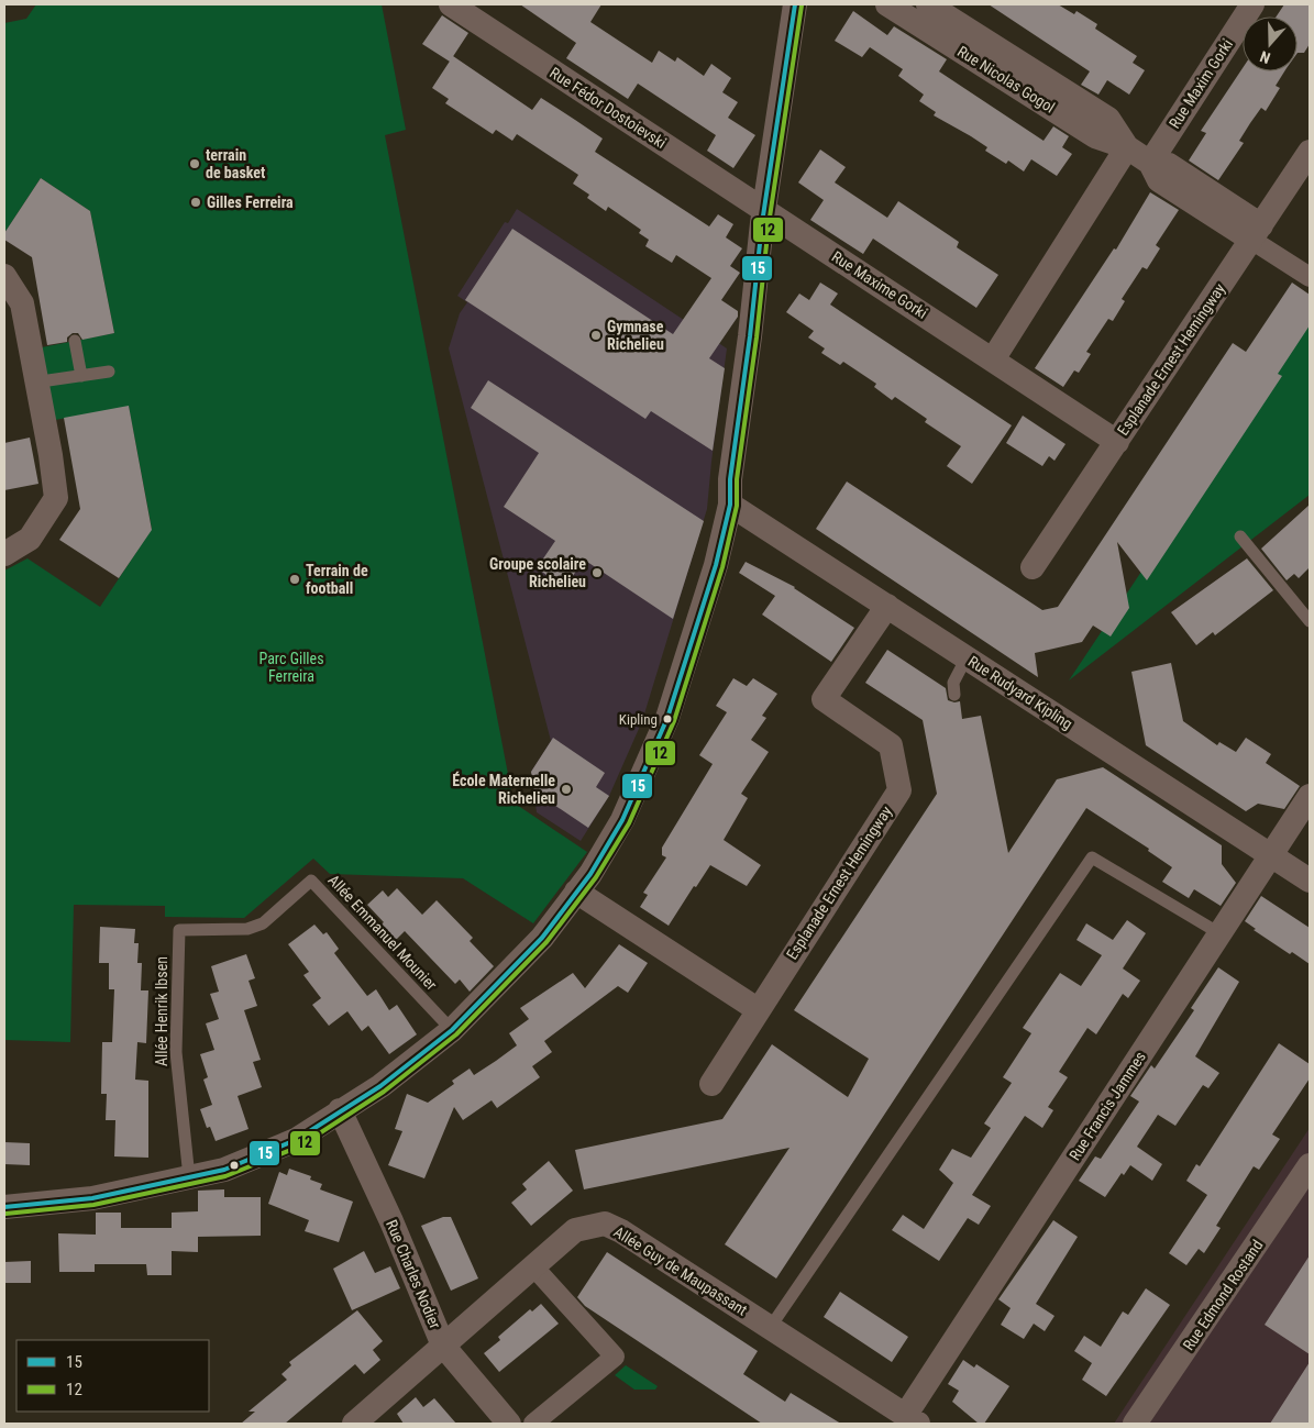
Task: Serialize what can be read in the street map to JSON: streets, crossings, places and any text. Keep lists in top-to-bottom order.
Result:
{
  "streets": {
    "street": [
      "Rue Nicolas Gogol",
      "Rue Maxim Gorki",
      "Rue Fédor Dostoievski",
      "Rue Maxime Gorki",
      "Esplanade Ernest Hemingway",
      "Rue Rudyard Kipling",
      "Rue Francis Jammes",
      "Allée Guy de Maupassant",
      "Rue Charles Nodier",
      "Rue Edmond Rostand"
    ],
    "lane": ["Allée Emmanuel Mounier", "Allée Henrik Ibsen"]
  },
  "crossings": [
    ["Rue Nicolas Gogol", "Rue Maxim Gorki"],
    ["Rue Nicolas Gogol", "Esplanade Ernest Hemingway"],
    ["Rue Fédor Dostoievski", "Rue Maxime Gorki"],
    ["Rue Maxime Gorki", "Esplanade Ernest Hemingway"],
    ["Esplanade Ernest Hemingway", "Rue Rudyard Kipling"],
    ["Rue Rudyard Kipling", "Rue Francis Jammes"],
    ["Allée Emmanuel Mounier", "Allée Henrik Ibsen"],
    ["Rue Francis Jammes", "Allée Guy de Maupassant"],
    ["Allée Guy de Maupassant", "Rue Charles Nodier"]
  ],
  "parks": ["Parc Gilles Ferreira"],
  "places": [
    "terrain de basket",
    "Gilles Ferreira",
    "Gymnase Richelieu",
    "Groupe scolaire Richelieu",
    "Terrain de football",
    "Kipling",
    "École Maternelle Richelieu"
  ],
  "lines": ["transit line 15", "transit line 12"],
  "legend": ["15", "12"],
  "north": "bottom"
}
